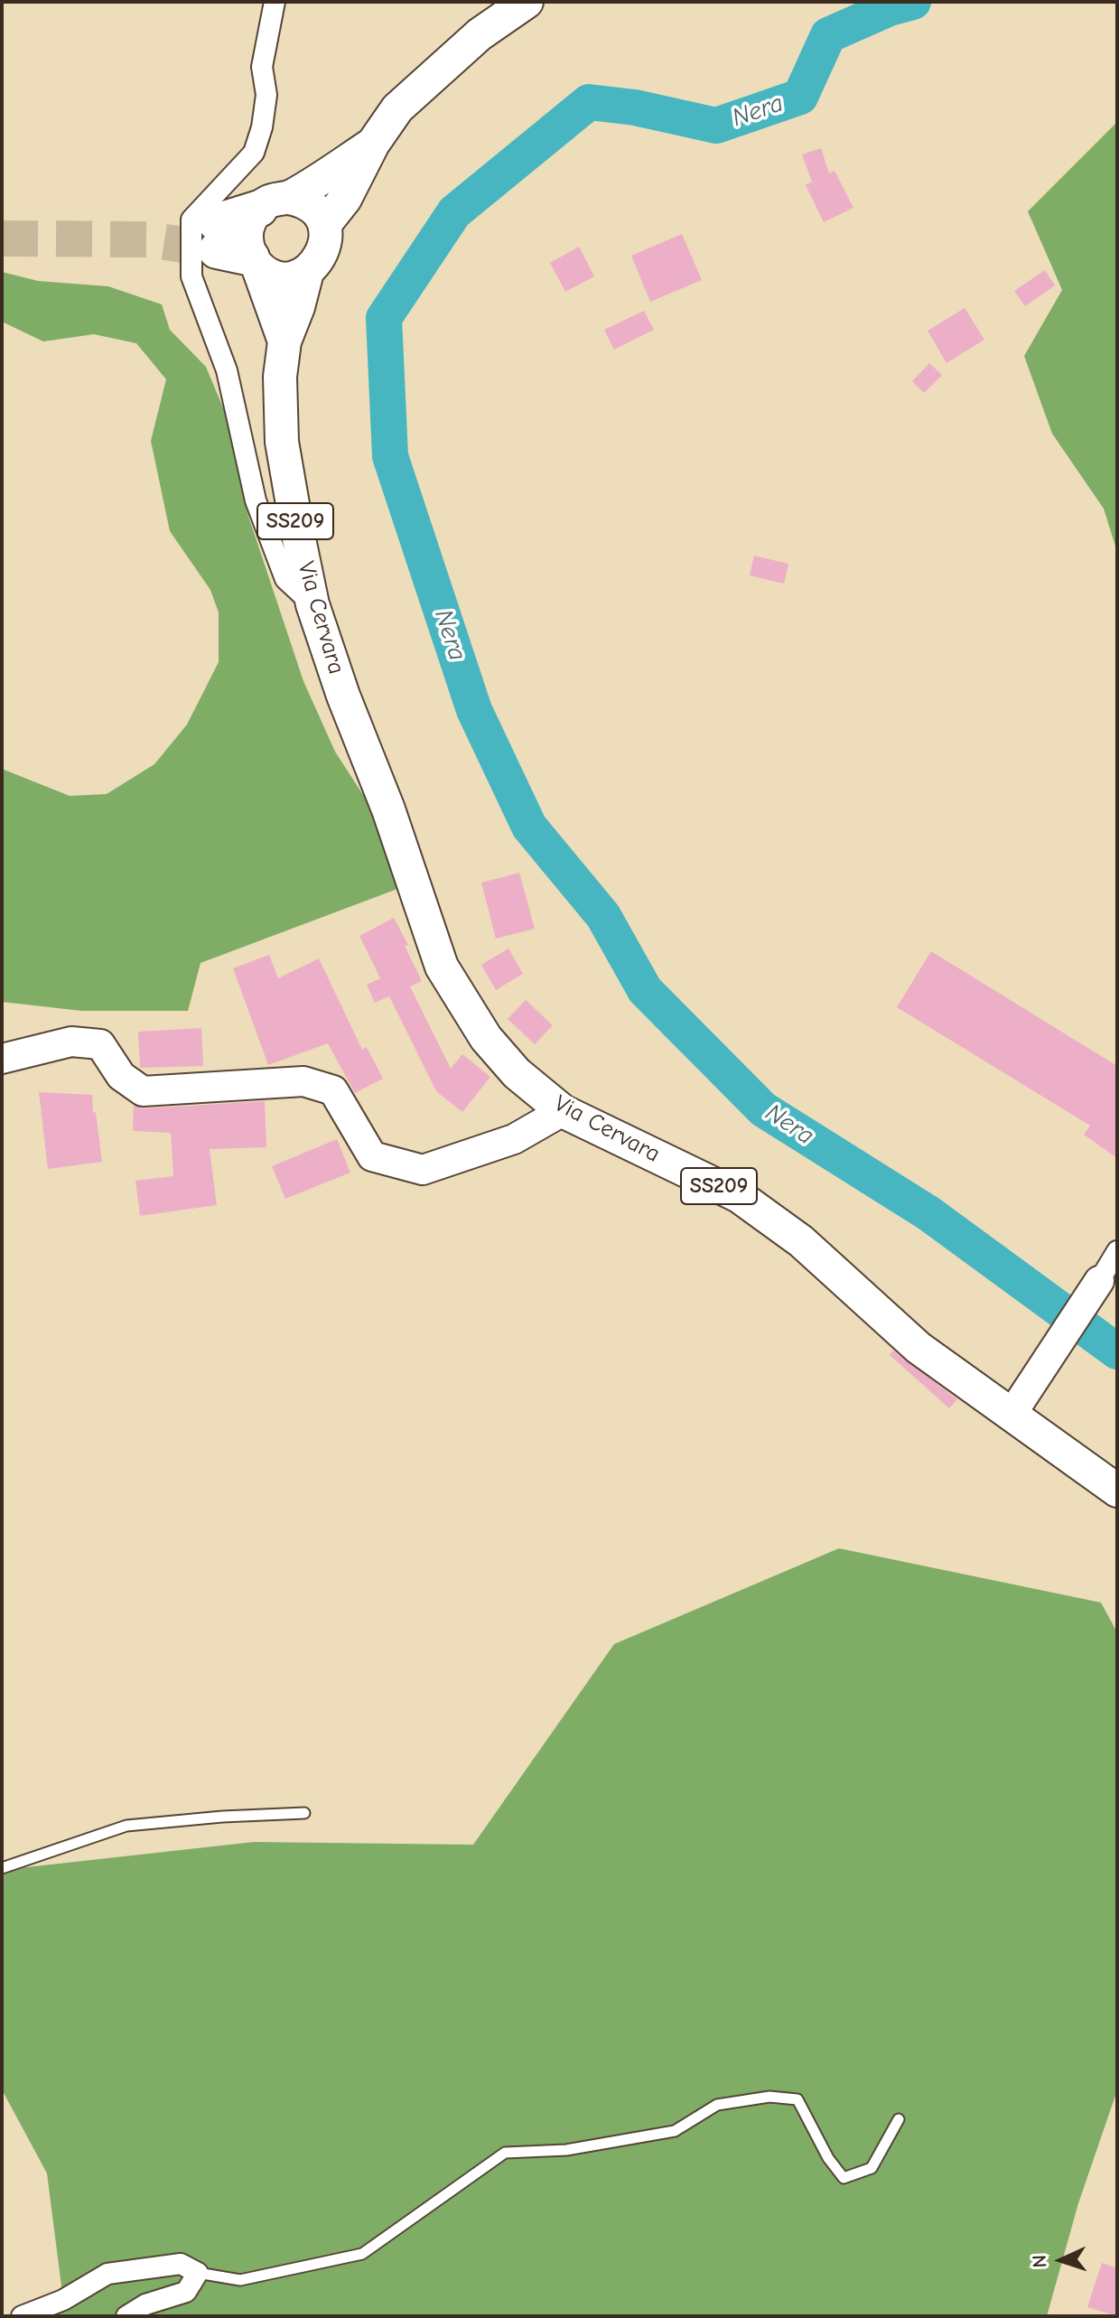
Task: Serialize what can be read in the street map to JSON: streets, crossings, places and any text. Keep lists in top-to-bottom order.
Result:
{
  "streets": {
    "main road": ["SS209", "Via Cervara"]
  },
  "crossings": [
    ["SS209", "Via Cervara"]
  ],
  "water": ["Nera"],
  "north": "left"
}
